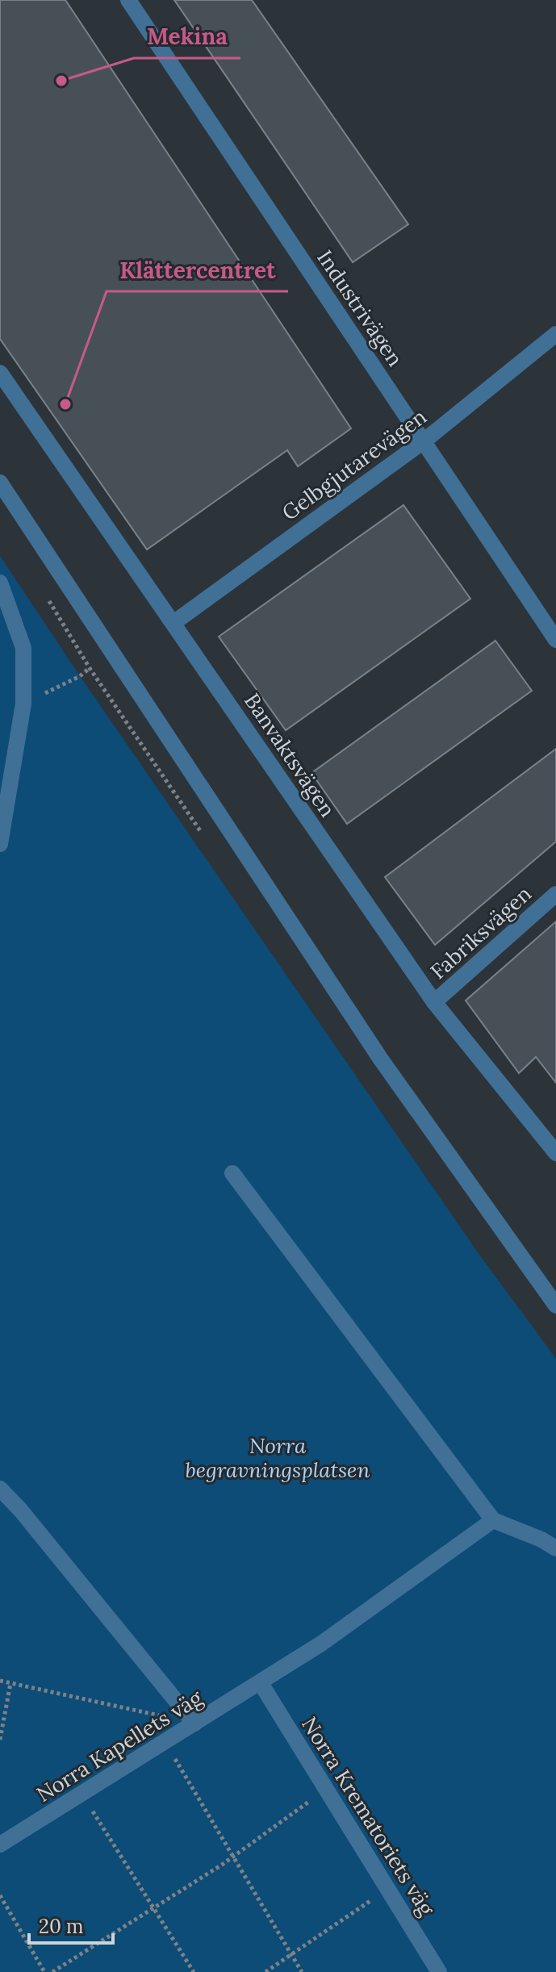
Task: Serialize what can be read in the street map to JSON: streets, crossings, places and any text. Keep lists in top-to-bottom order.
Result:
{
  "streets": {
    "street": [
      "Industrivägen",
      "Gelbgjutarevägen",
      "Banvaktsvägen",
      "Fabriksvägen",
      "Norra Kapellets väg",
      "Norra Krematoriets väg"
    ]
  },
  "crossings": [
    ["Industrivägen", "Gelbgjutarevägen"],
    ["Gelbgjutarevägen", "Banvaktsvägen"],
    ["Banvaktsvägen", "Fabriksvägen"],
    ["Norra Kapellets väg", "Norra Krematoriets väg"]
  ],
  "parks": ["Norra begravningsplatsen"],
  "places": ["Mekina", "Klättercentret"],
  "scale_bar": "20 m"
}
